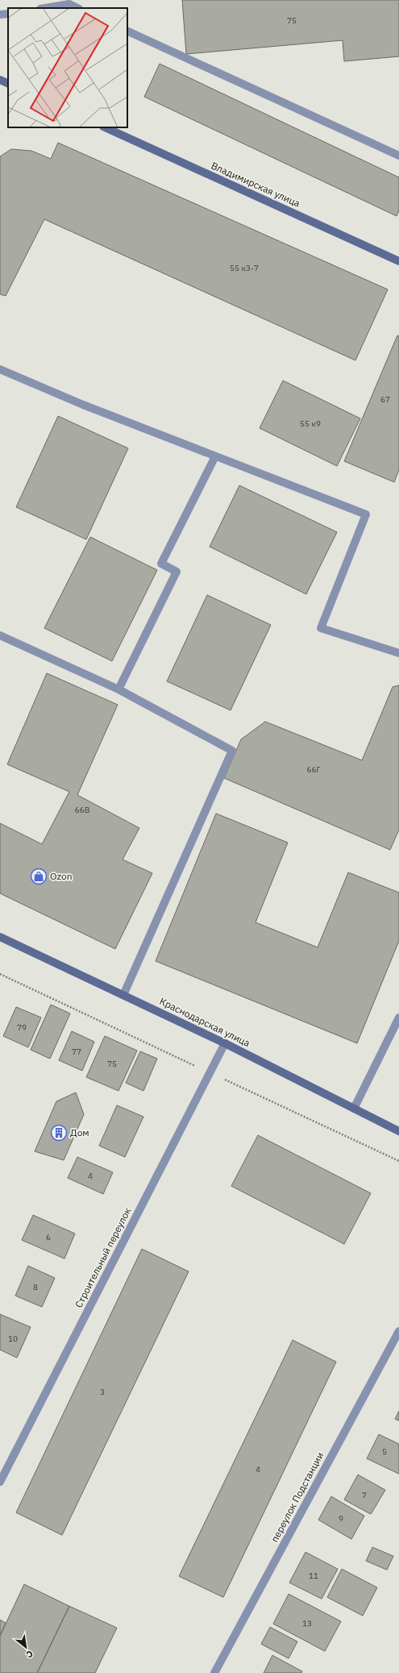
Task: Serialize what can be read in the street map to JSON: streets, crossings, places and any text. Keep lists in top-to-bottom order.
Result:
{
  "streets": {
    "street": [
      "Владимирская улица",
      "Краснодарская улица",
      "Строительный переулок",
      "переулок Подстанции"
    ]
  },
  "crossings": [
    ["Краснодарская улица", "Строительный переулок"]
  ],
  "places": {
    "shop": ["Ozon"],
    "building": ["Дом"]
  },
  "house_numbers": [
    "75",
    "55 к3-7",
    "67",
    "55 к9",
    "66Г",
    "66В",
    "79",
    "77",
    "75",
    "4",
    "6",
    "8",
    "10",
    "3",
    "5",
    "4",
    "7",
    "9",
    "11",
    "13"
  ],
  "north": "bottom right"
}
